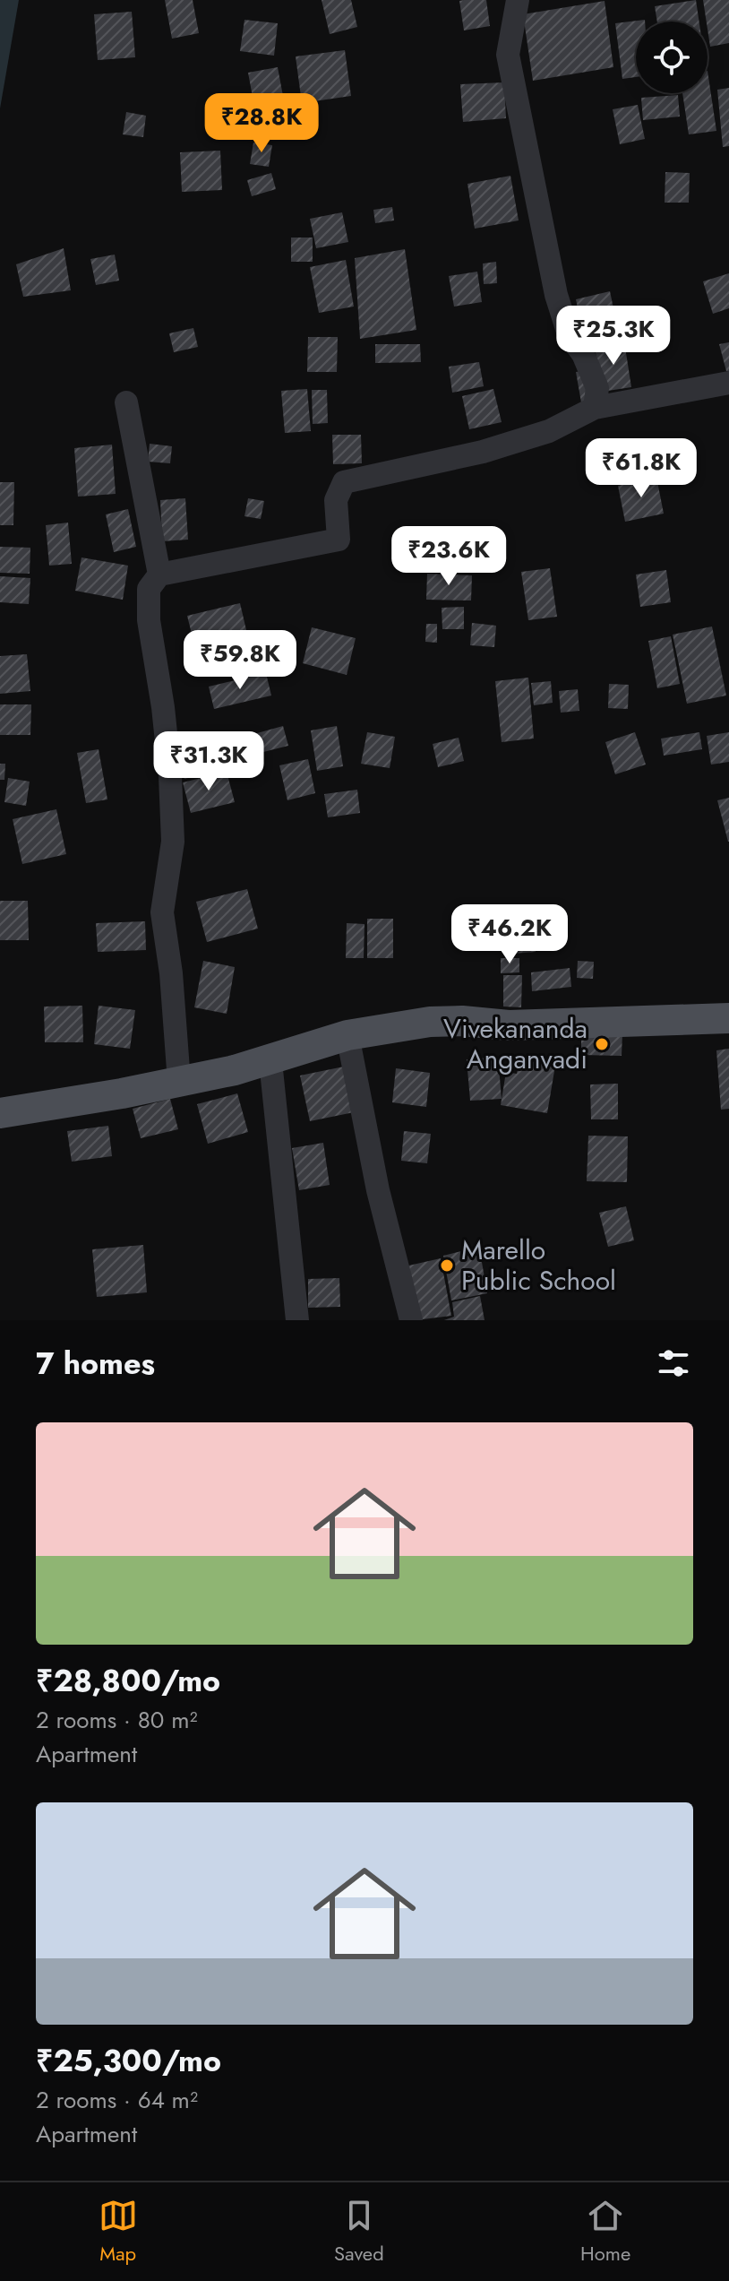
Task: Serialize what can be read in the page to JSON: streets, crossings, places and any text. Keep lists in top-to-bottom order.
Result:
{
  "places": ["Vivekananda Anganvadi", "Marello Public School"],
  "page": {
    "price": [
      "₹28.8K",
      "₹25.3K",
      "₹61.8K",
      "₹23.6K",
      "₹59.8K",
      "₹31.3K",
      "₹46.2K"
    ],
    "heading": "7 homes",
    "list": [
      {
        "name": "₹28,800/mo",
        "note": "2 rooms · 80 m² · Apartment"
      },
      {
        "name": "₹25,300/mo",
        "note": "2 rooms · 64 m² · Apartment"
      }
    ],
    "tabs": ["Map", "Saved", "Home"]
  }
}
